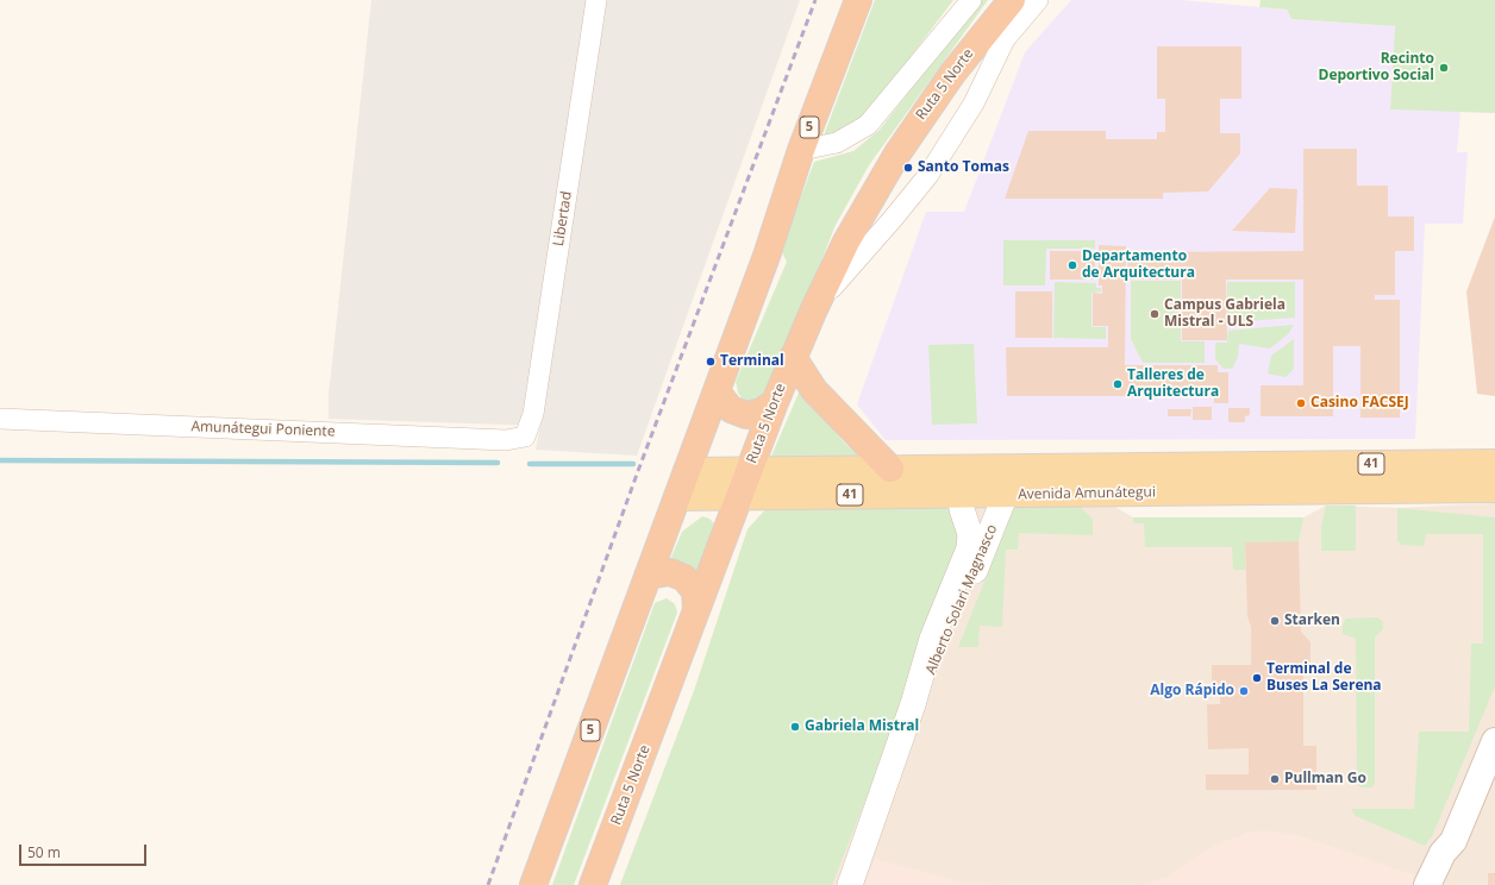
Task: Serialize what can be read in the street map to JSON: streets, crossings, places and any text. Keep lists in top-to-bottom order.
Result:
{
  "streets": {
    "highway": ["Ruta 5 Norte", "5"],
    "main road": ["41", "Avenida Amunátegui"],
    "street": ["Libertad", "Amunátegui Poniente", "Alberto Solari Magnasco"]
  },
  "crossings": [
    ["Ruta 5 Norte", "Avenida Amunátegui"],
    ["5", "Avenida Amunátegui"],
    ["Libertad", "Amunátegui Poniente"],
    ["Avenida Amunátegui", "Alberto Solari Magnasco"]
  ],
  "places": [
    "Recinto Deportivo Social",
    "Santo Tomas",
    "Departamento de Arquitectura",
    "Campus Gabriela Mistral - ULS",
    "Terminal",
    "Talleres de Arquitectura",
    "Casino FACSEJ",
    "Starken",
    "Terminal de Buses La Serena",
    "Algo Rápido",
    "Gabriela Mistral",
    "Pullman Go"
  ],
  "scale_bar": "50 m"
}
